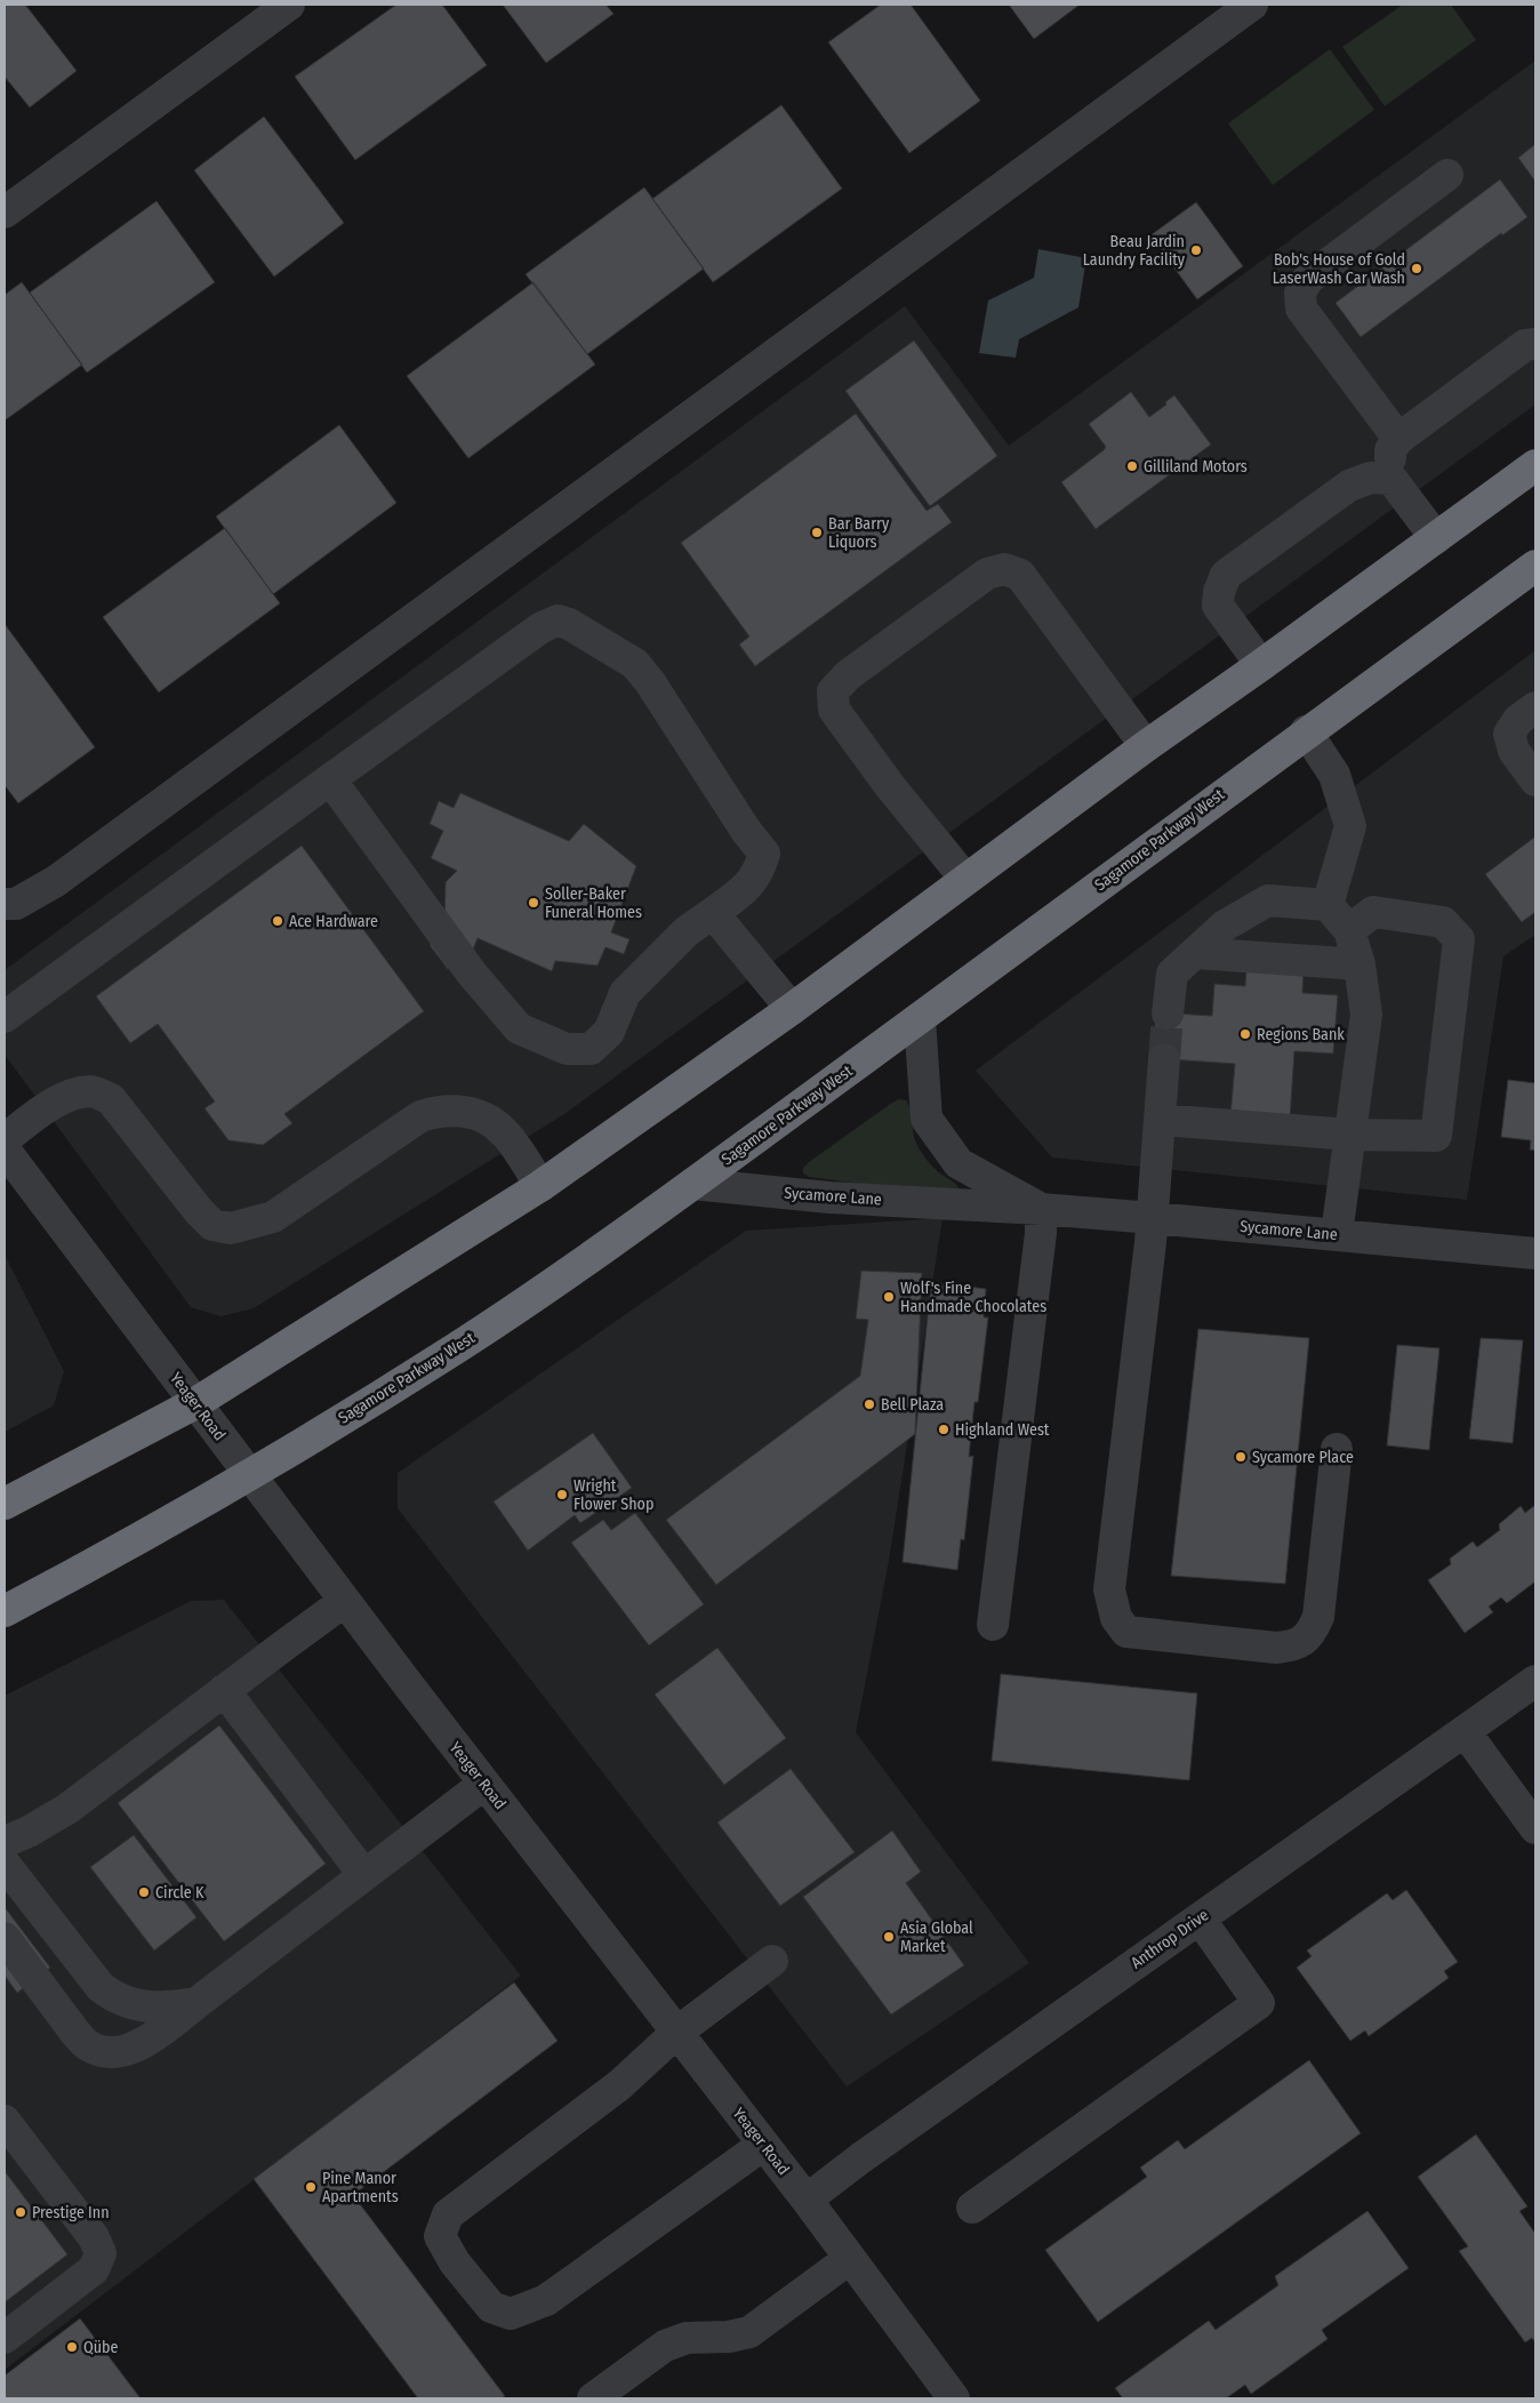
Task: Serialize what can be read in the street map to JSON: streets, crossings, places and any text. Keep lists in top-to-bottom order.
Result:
{
  "streets": {
    "highway": ["Sagamore Parkway West"],
    "street": ["Sycamore Lane", "Yeager Road", "Anthrop Drive"]
  },
  "crossings": [
    ["Sagamore Parkway West", "Sycamore Lane"],
    ["Sagamore Parkway West", "Yeager Road"],
    ["Yeager Road", "Anthrop Drive"]
  ],
  "places": [
    "Beau Jardin Laundry Facility",
    "Bob's House of Gold LaserWash Car Wash",
    "Gilliland Motors",
    "Bar Barry Liquors",
    "Soller-Baker Funeral Homes",
    "Ace Hardware",
    "Regions Bank",
    "Wolf's Fine Handmade Chocolates",
    "Bell Plaza",
    "Highland West",
    "Sycamore Place",
    "Wright Flower Shop",
    "Circle K",
    "Asia Global Market",
    "Pine Manor Apartments",
    "Prestige Inn",
    "Qübe"
  ]
}
